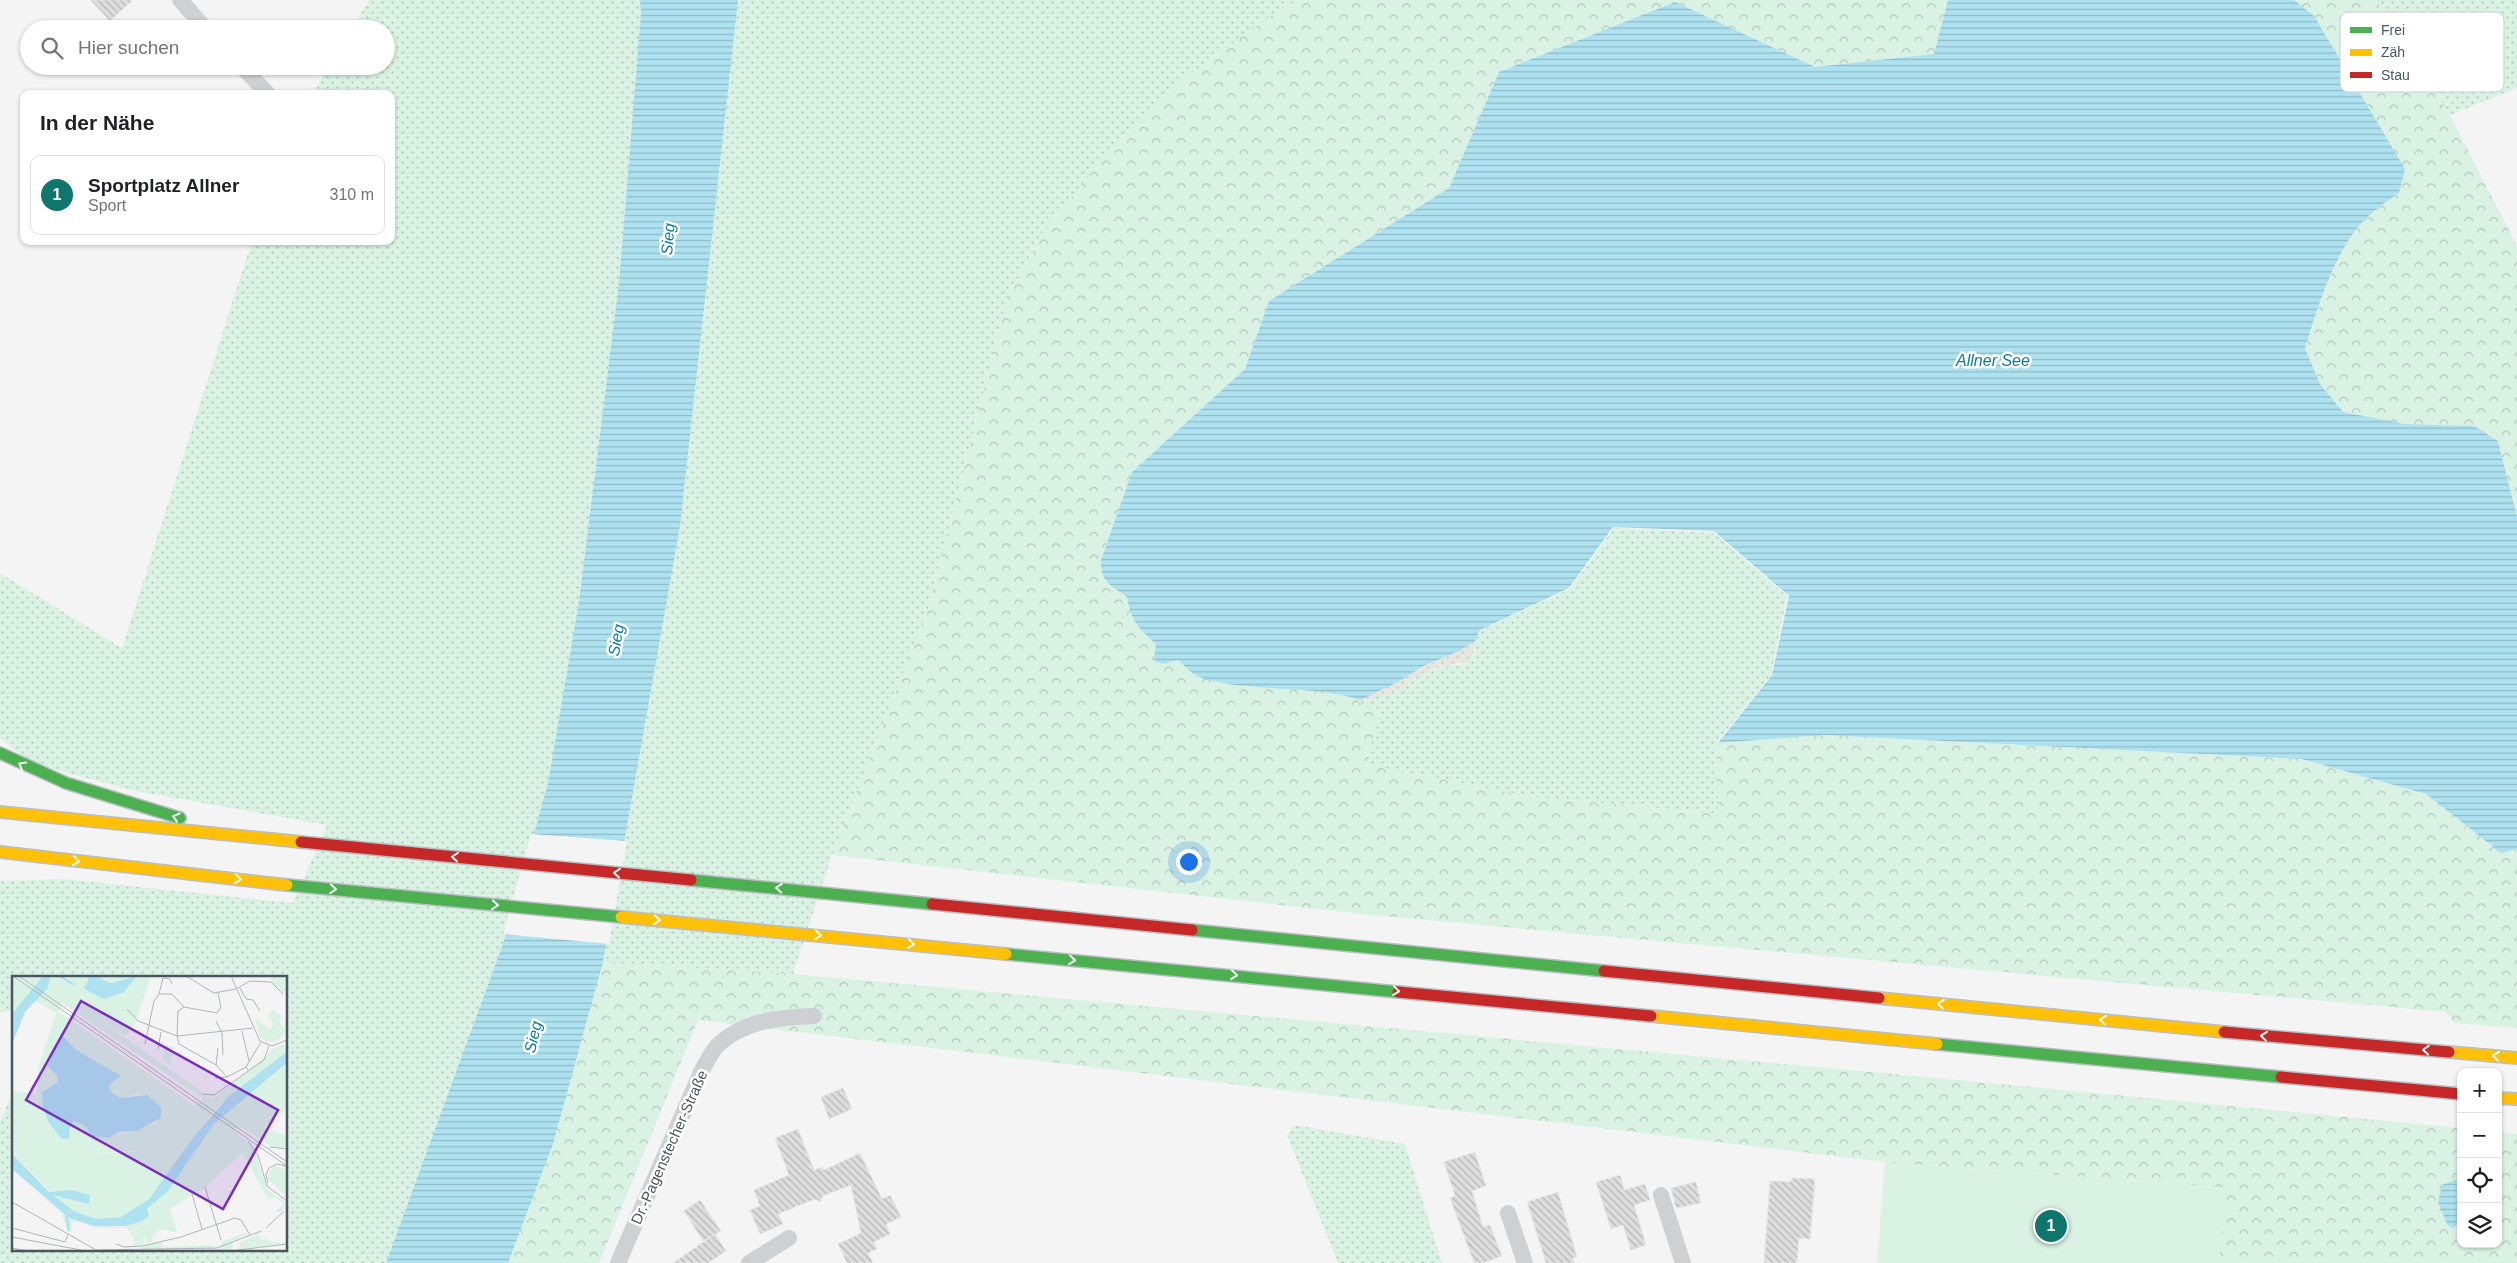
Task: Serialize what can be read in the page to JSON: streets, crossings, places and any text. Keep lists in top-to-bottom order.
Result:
{
  "streets": {
    "street": ["Dr.-Pagenstecher-Straße"]
  },
  "water": ["Sieg", "Allner See"],
  "legend": ["Frei", "Zäh", "Stau"],
  "page": {
    "search": "Hier suchen",
    "heading": "In der Nähe",
    "list": [
      {
        "mark": "1",
        "name": "Sportplatz Allner",
        "note": "Sport",
        "value": "310 m"
      }
    ],
    "map_buttons": ["+", "−"],
    "pins": "1"
  }
}
